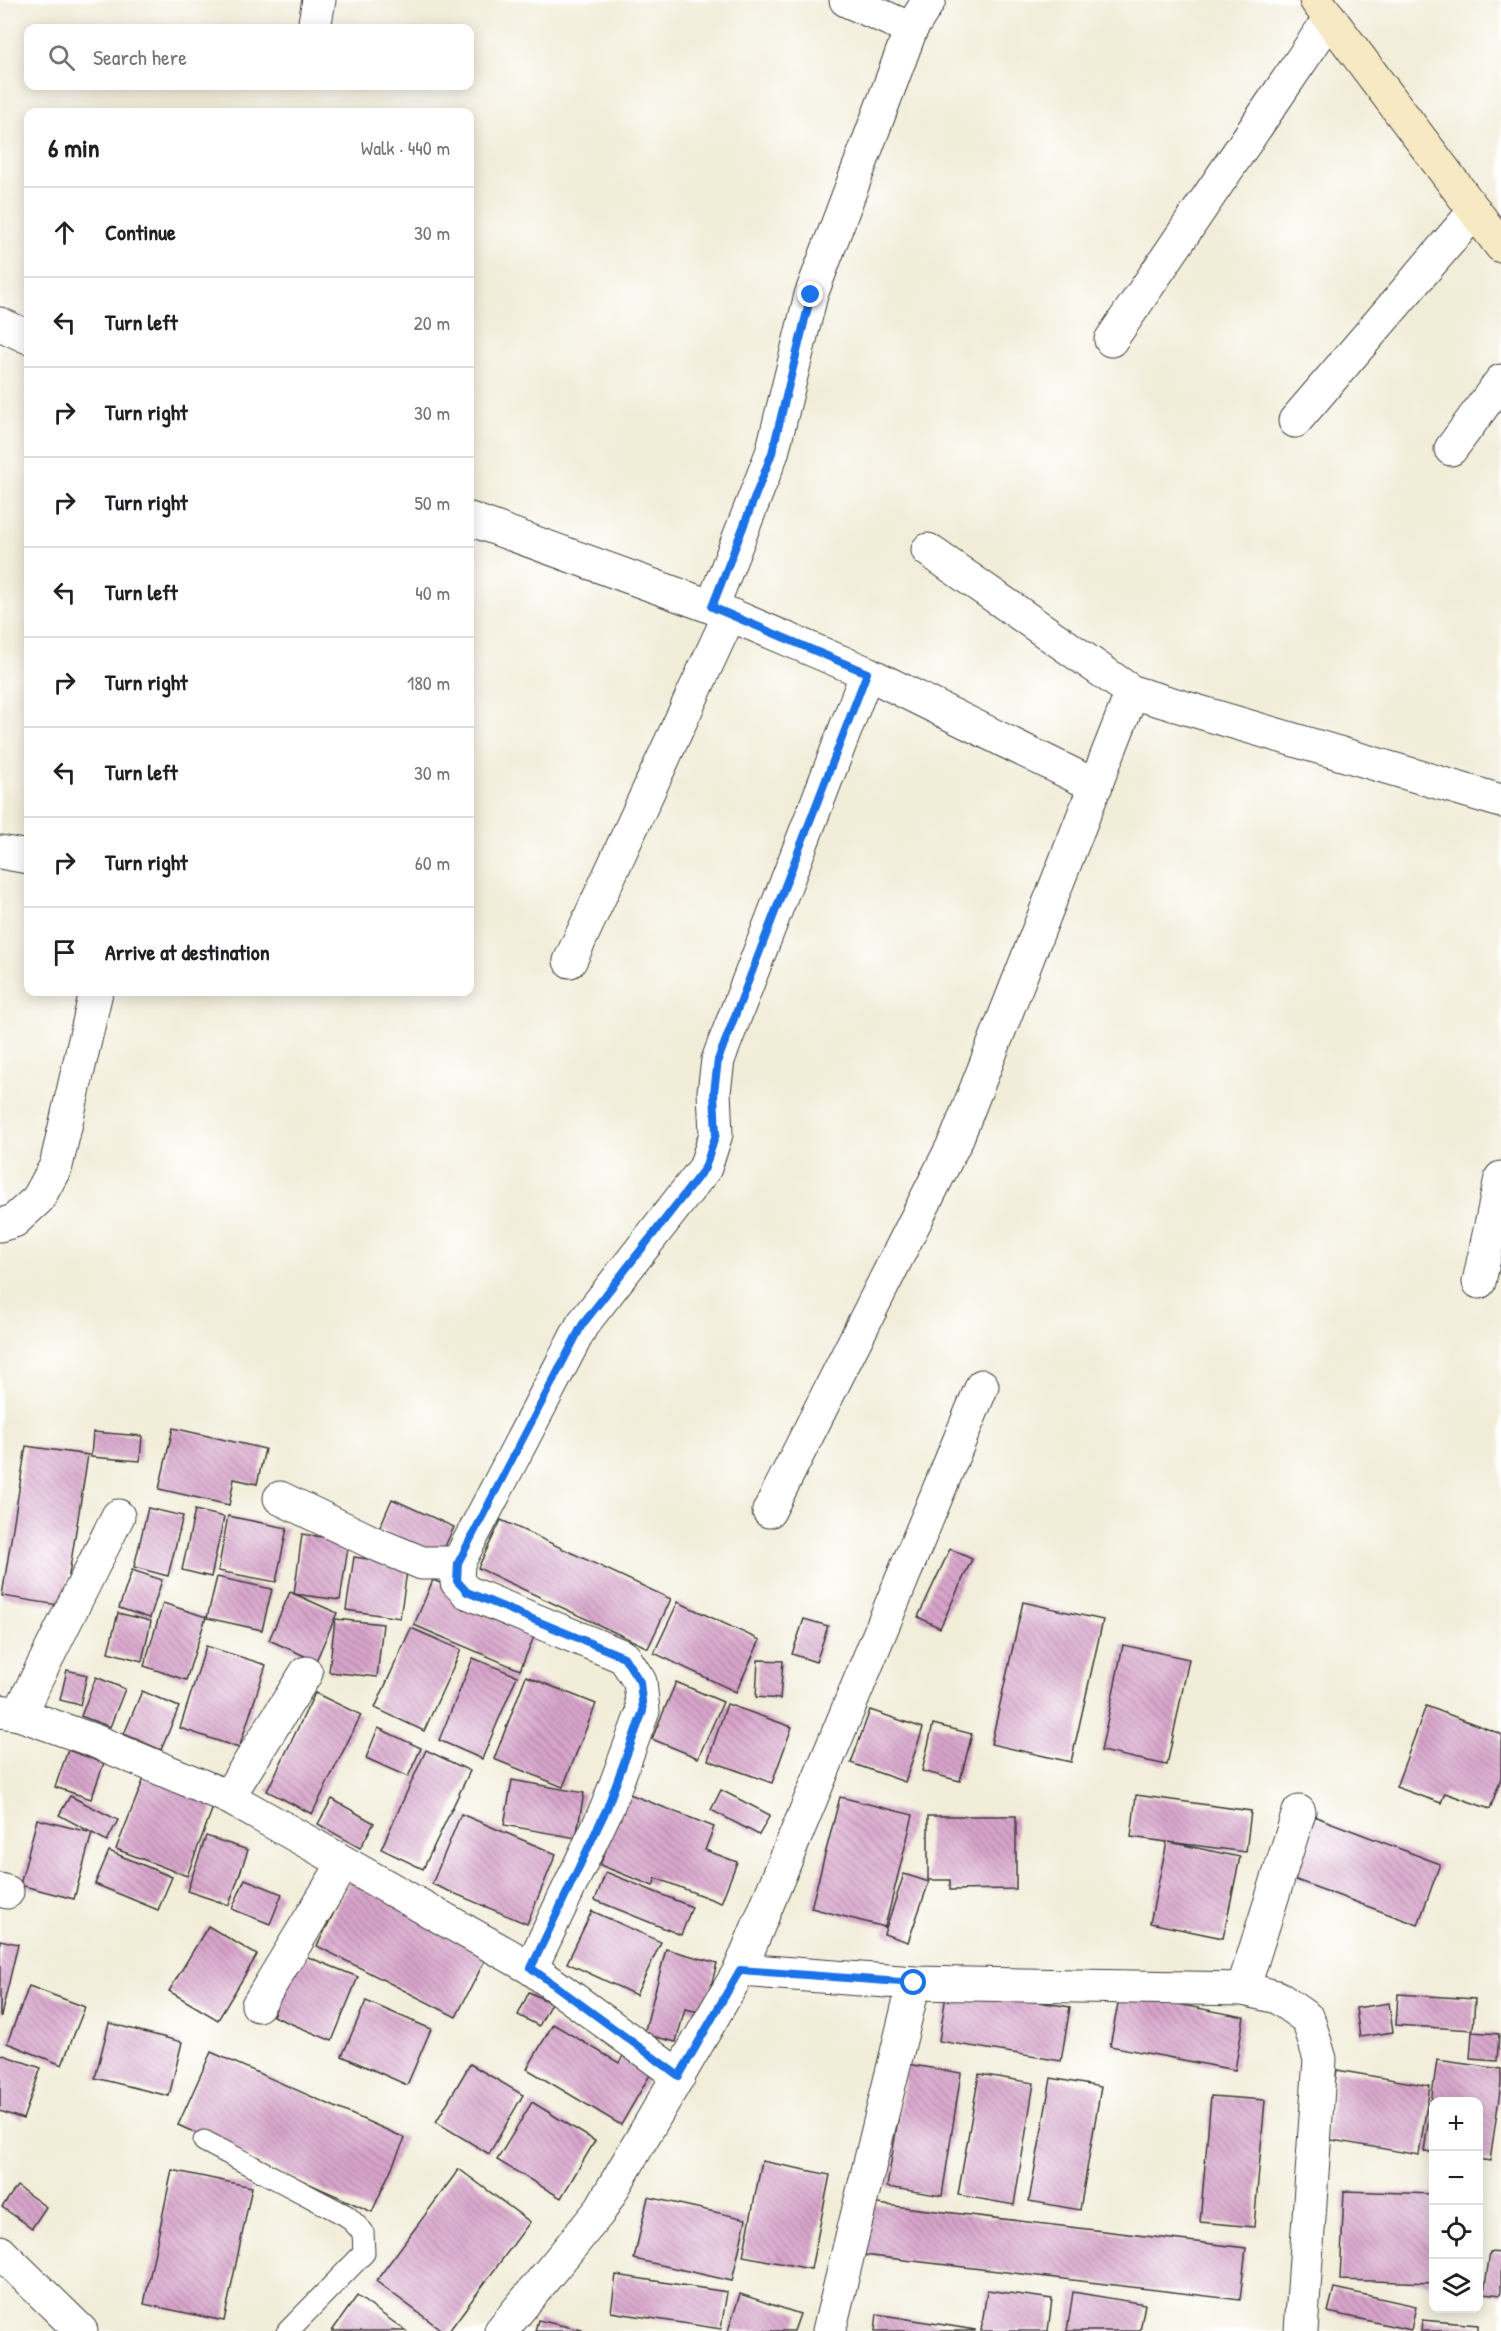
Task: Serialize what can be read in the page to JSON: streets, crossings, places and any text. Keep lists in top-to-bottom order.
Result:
{
  "page": {
    "search": "Search here",
    "heading": ["6 min", "Walk · 440 m"],
    "list": [
      ["Continue", "30 m"],
      ["Turn left", "20 m"],
      ["Turn right", "30 m"],
      ["Turn right", "50 m"],
      ["Turn left", "40 m"],
      ["Turn right", "180 m"],
      ["Turn left", "30 m"],
      ["Turn right", "60 m"],
      "Arrive at destination"
    ],
    "map_buttons": ["+", "−"]
  }
}
